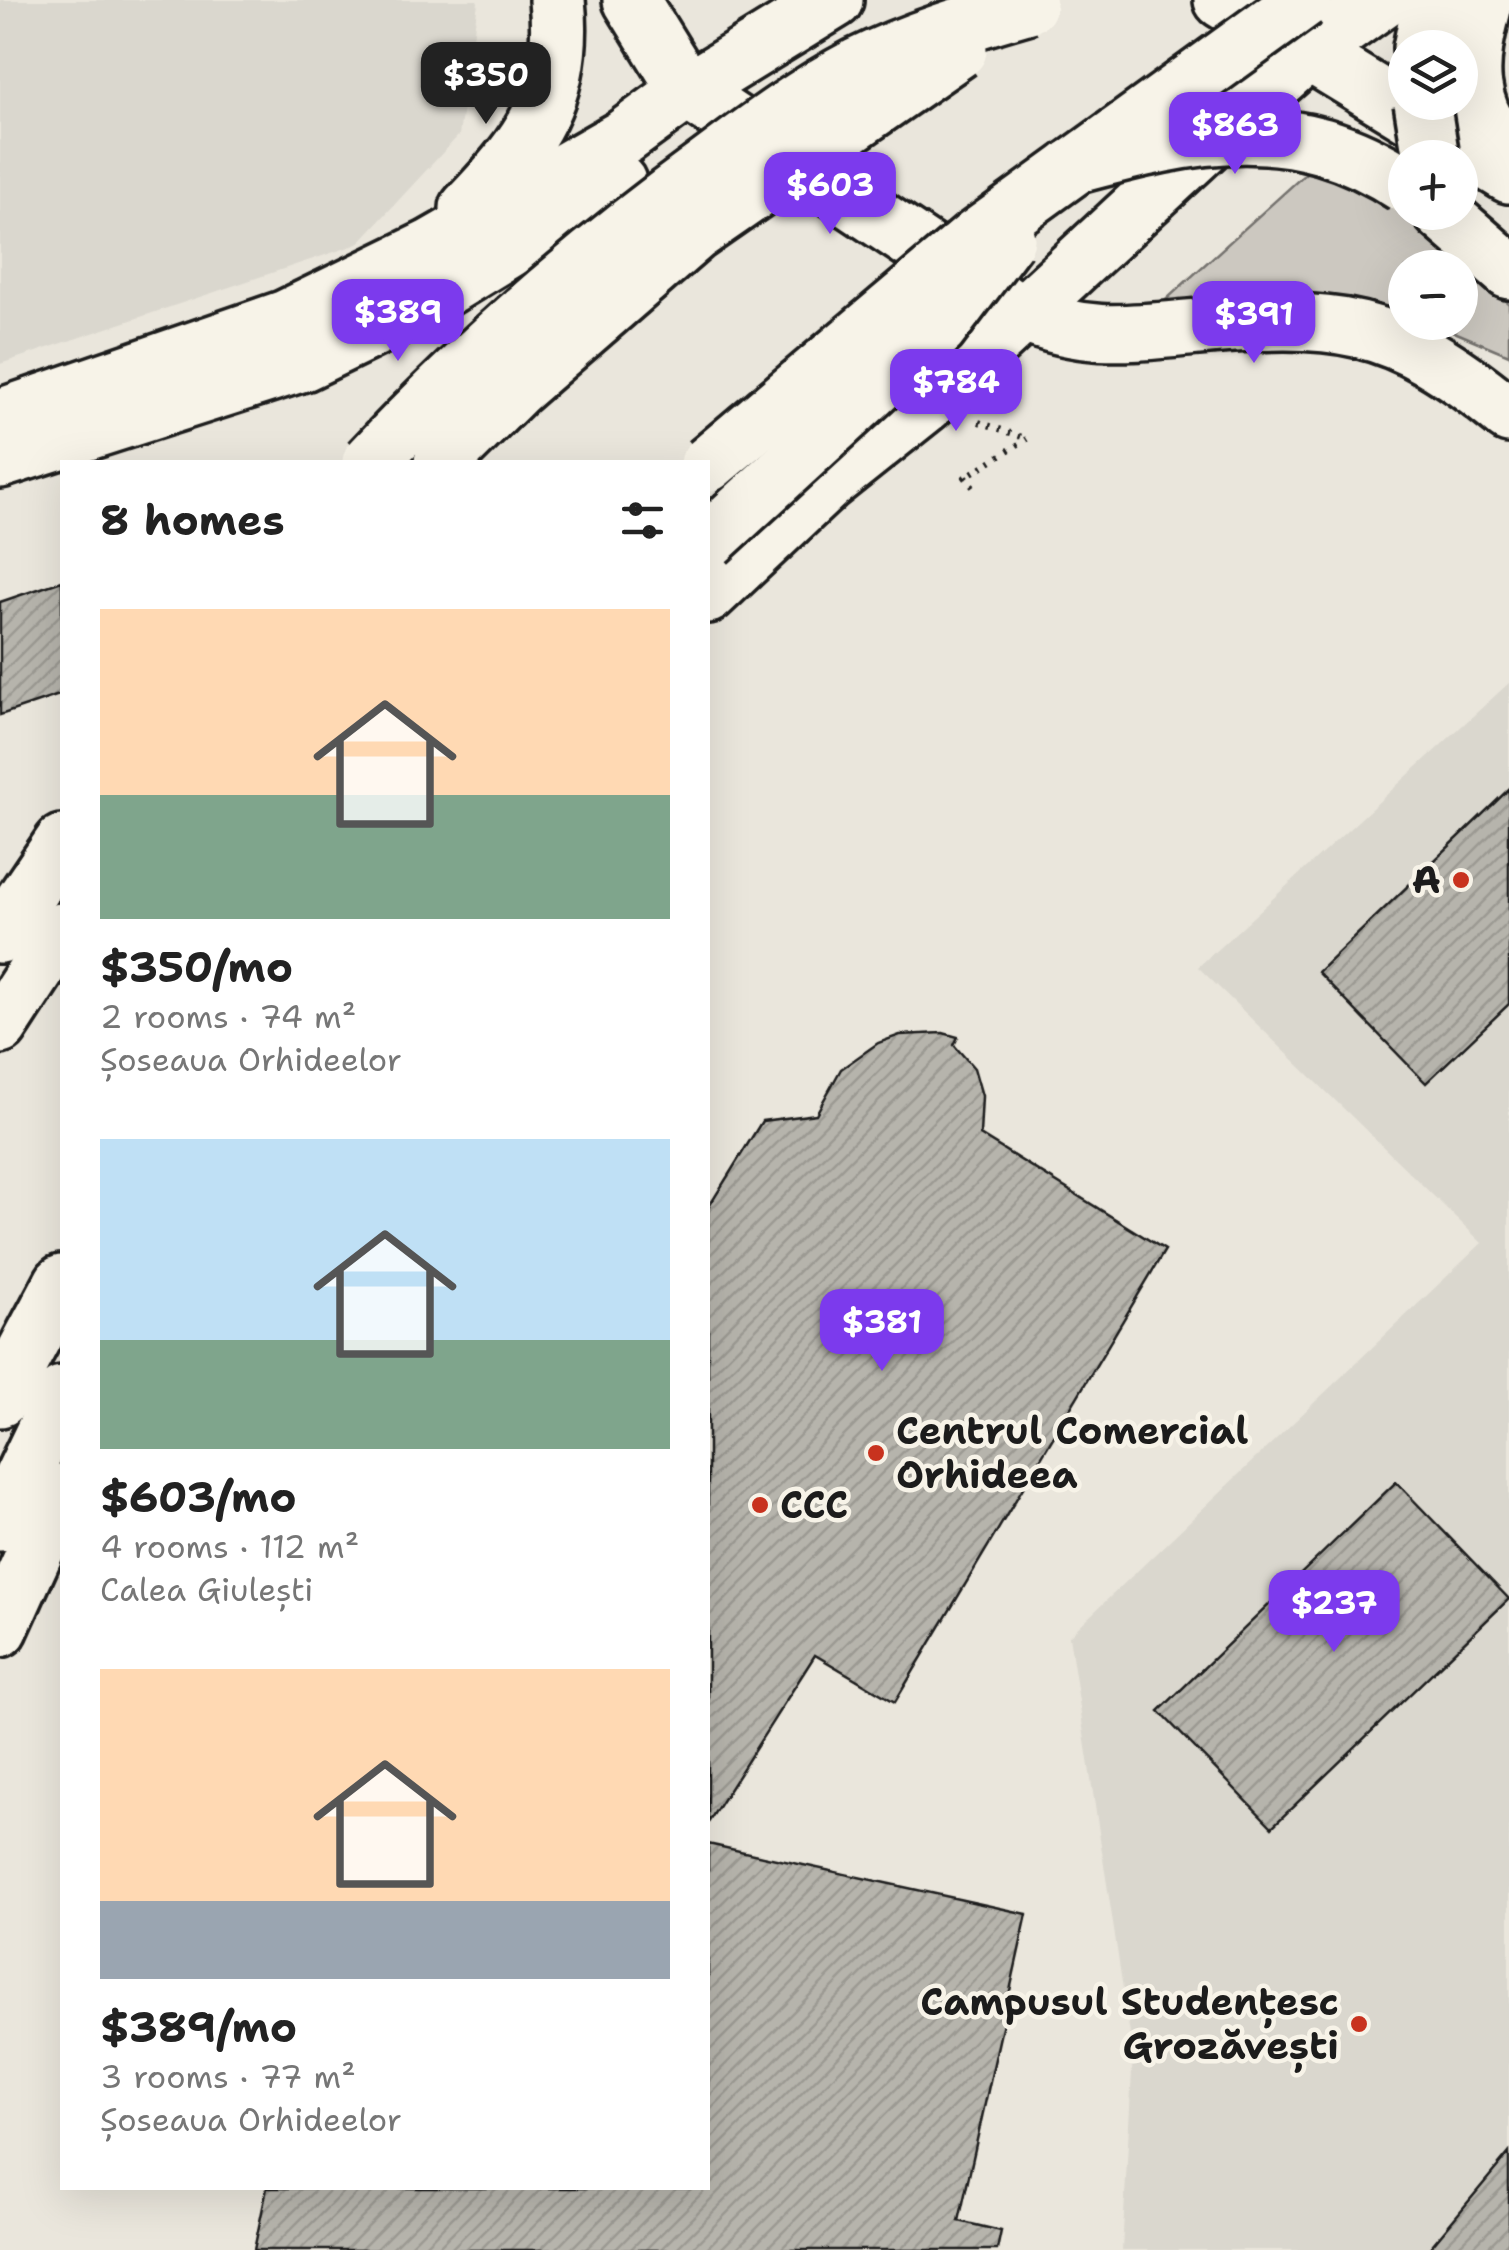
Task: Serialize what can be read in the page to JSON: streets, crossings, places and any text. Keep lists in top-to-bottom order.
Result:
{
  "places": [
    "A",
    "Centrul Comercial Orhideea",
    "CCC",
    "Campusul Studențesc Grozăvești"
  ],
  "page": {
    "map_buttons": ["+", "−"],
    "price": [
      "$350",
      "$863",
      "$603",
      "$389",
      "$391",
      "$784",
      "$381",
      "$237"
    ],
    "heading": "8 homes",
    "list": [
      {
        "name": "$350/mo",
        "note": "2 rooms · 74 m² · Șoseaua Orhideelor"
      },
      {
        "name": "$603/mo",
        "note": "4 rooms · 112 m² · Calea Giulești"
      },
      {
        "name": "$389/mo",
        "note": "3 rooms · 77 m² · Șoseaua Orhideelor"
      }
    ]
  }
}
